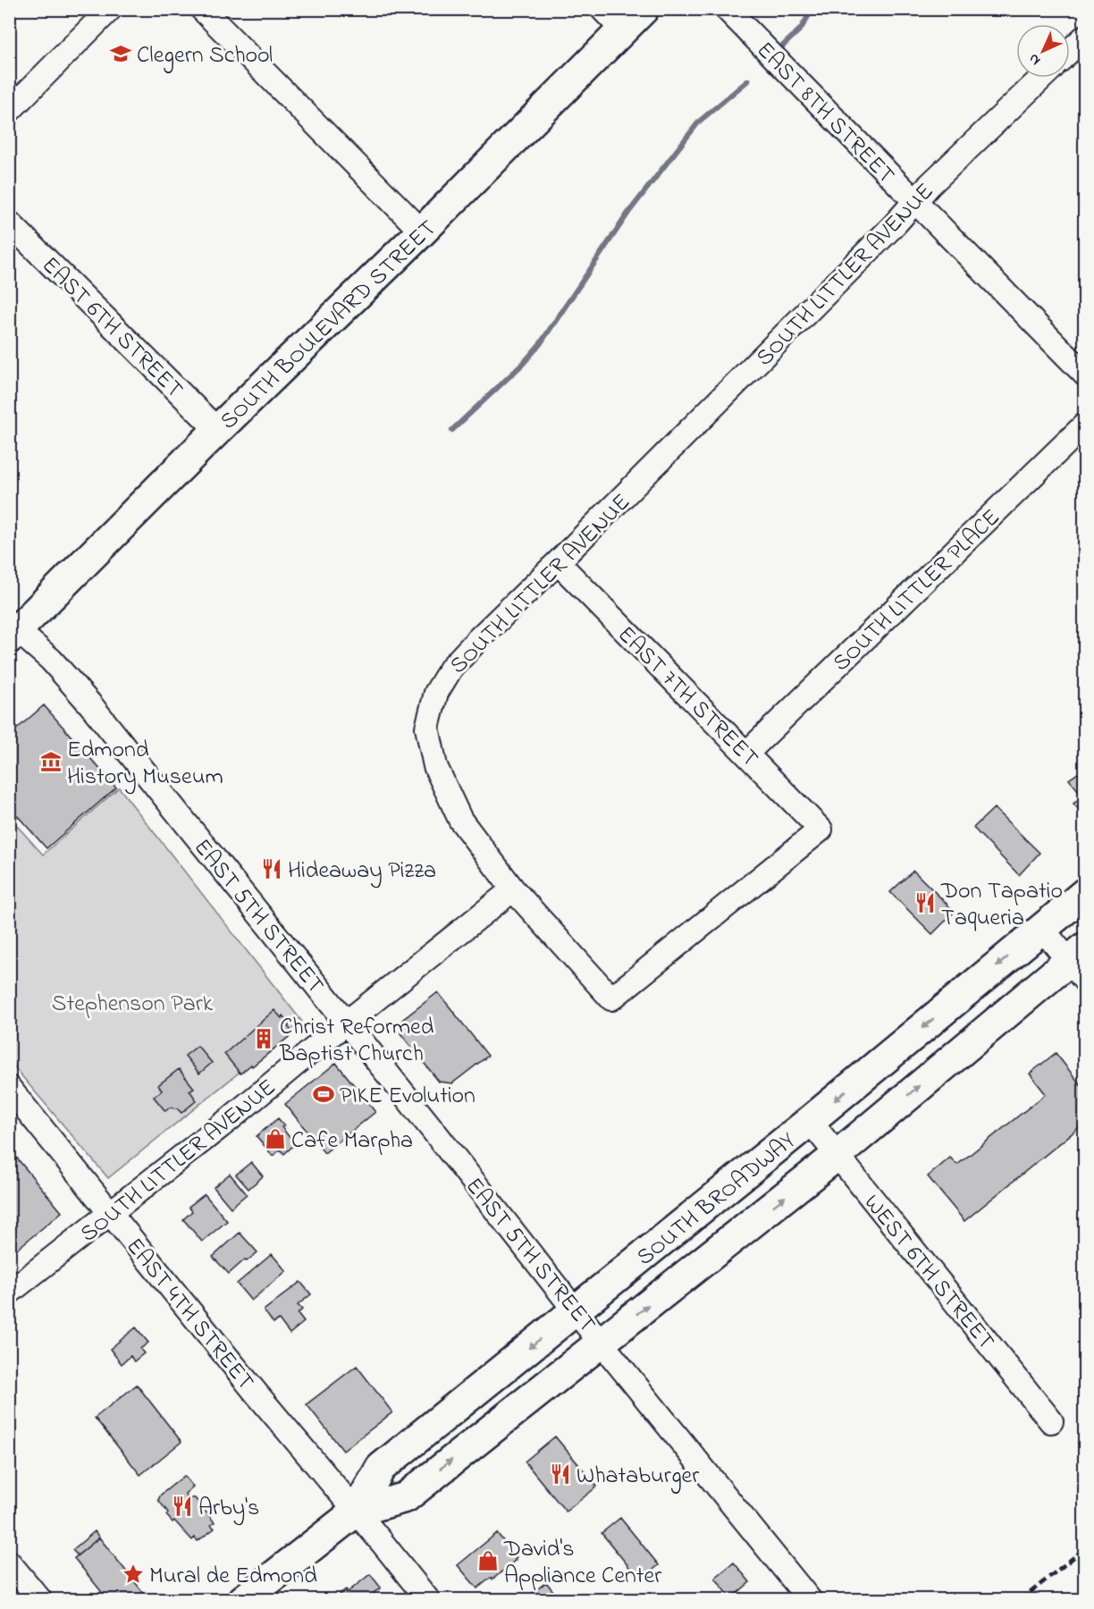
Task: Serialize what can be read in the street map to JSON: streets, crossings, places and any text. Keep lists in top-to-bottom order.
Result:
{
  "streets": {
    "main road": ["SOUTH BOULEVARD STREET", "SOUTH BROADWAY"],
    "street": [
      "EAST 8TH STREET",
      "SOUTH LITTLER AVENUE",
      "EAST 6TH STREET",
      "SOUTH LITTLER PLACE",
      "EAST 7TH STREET",
      "EAST 5TH STREET",
      "WEST 6TH STREET",
      "EAST 4TH STREET"
    ]
  },
  "crossings": [
    ["EAST 8TH STREET", "SOUTH LITTLER AVENUE"],
    ["SOUTH LITTLER AVENUE", "EAST 7TH STREET"],
    ["SOUTH LITTLER AVENUE", "EAST 5TH STREET"],
    ["SOUTH LITTLER AVENUE", "EAST 4TH STREET"],
    ["SOUTH BOULEVARD STREET", "EAST 6TH STREET"],
    ["SOUTH BOULEVARD STREET", "EAST 5TH STREET"],
    ["SOUTH LITTLER PLACE", "EAST 7TH STREET"],
    ["EAST 5TH STREET", "SOUTH BROADWAY"],
    ["SOUTH BROADWAY", "WEST 6TH STREET"],
    ["SOUTH BROADWAY", "EAST 4TH STREET"]
  ],
  "parks": ["Stephenson Park"],
  "places": {
    "school or university": ["Clegern School"],
    "museum": ["Edmond History Museum"],
    "restaurant": [
      "Hideaway Pizza",
      "Don Tapatio Taqueria",
      "Whataburger",
      "Arby's"
    ],
    "building": ["Christ Reformed Baptist Church"],
    "sports": ["PIKE Evolution"],
    "shop": ["Cafe Marpha", "David's Appliance Center"],
    "place": ["Mural de Edmond"]
  },
  "north": "bottom left"
}
